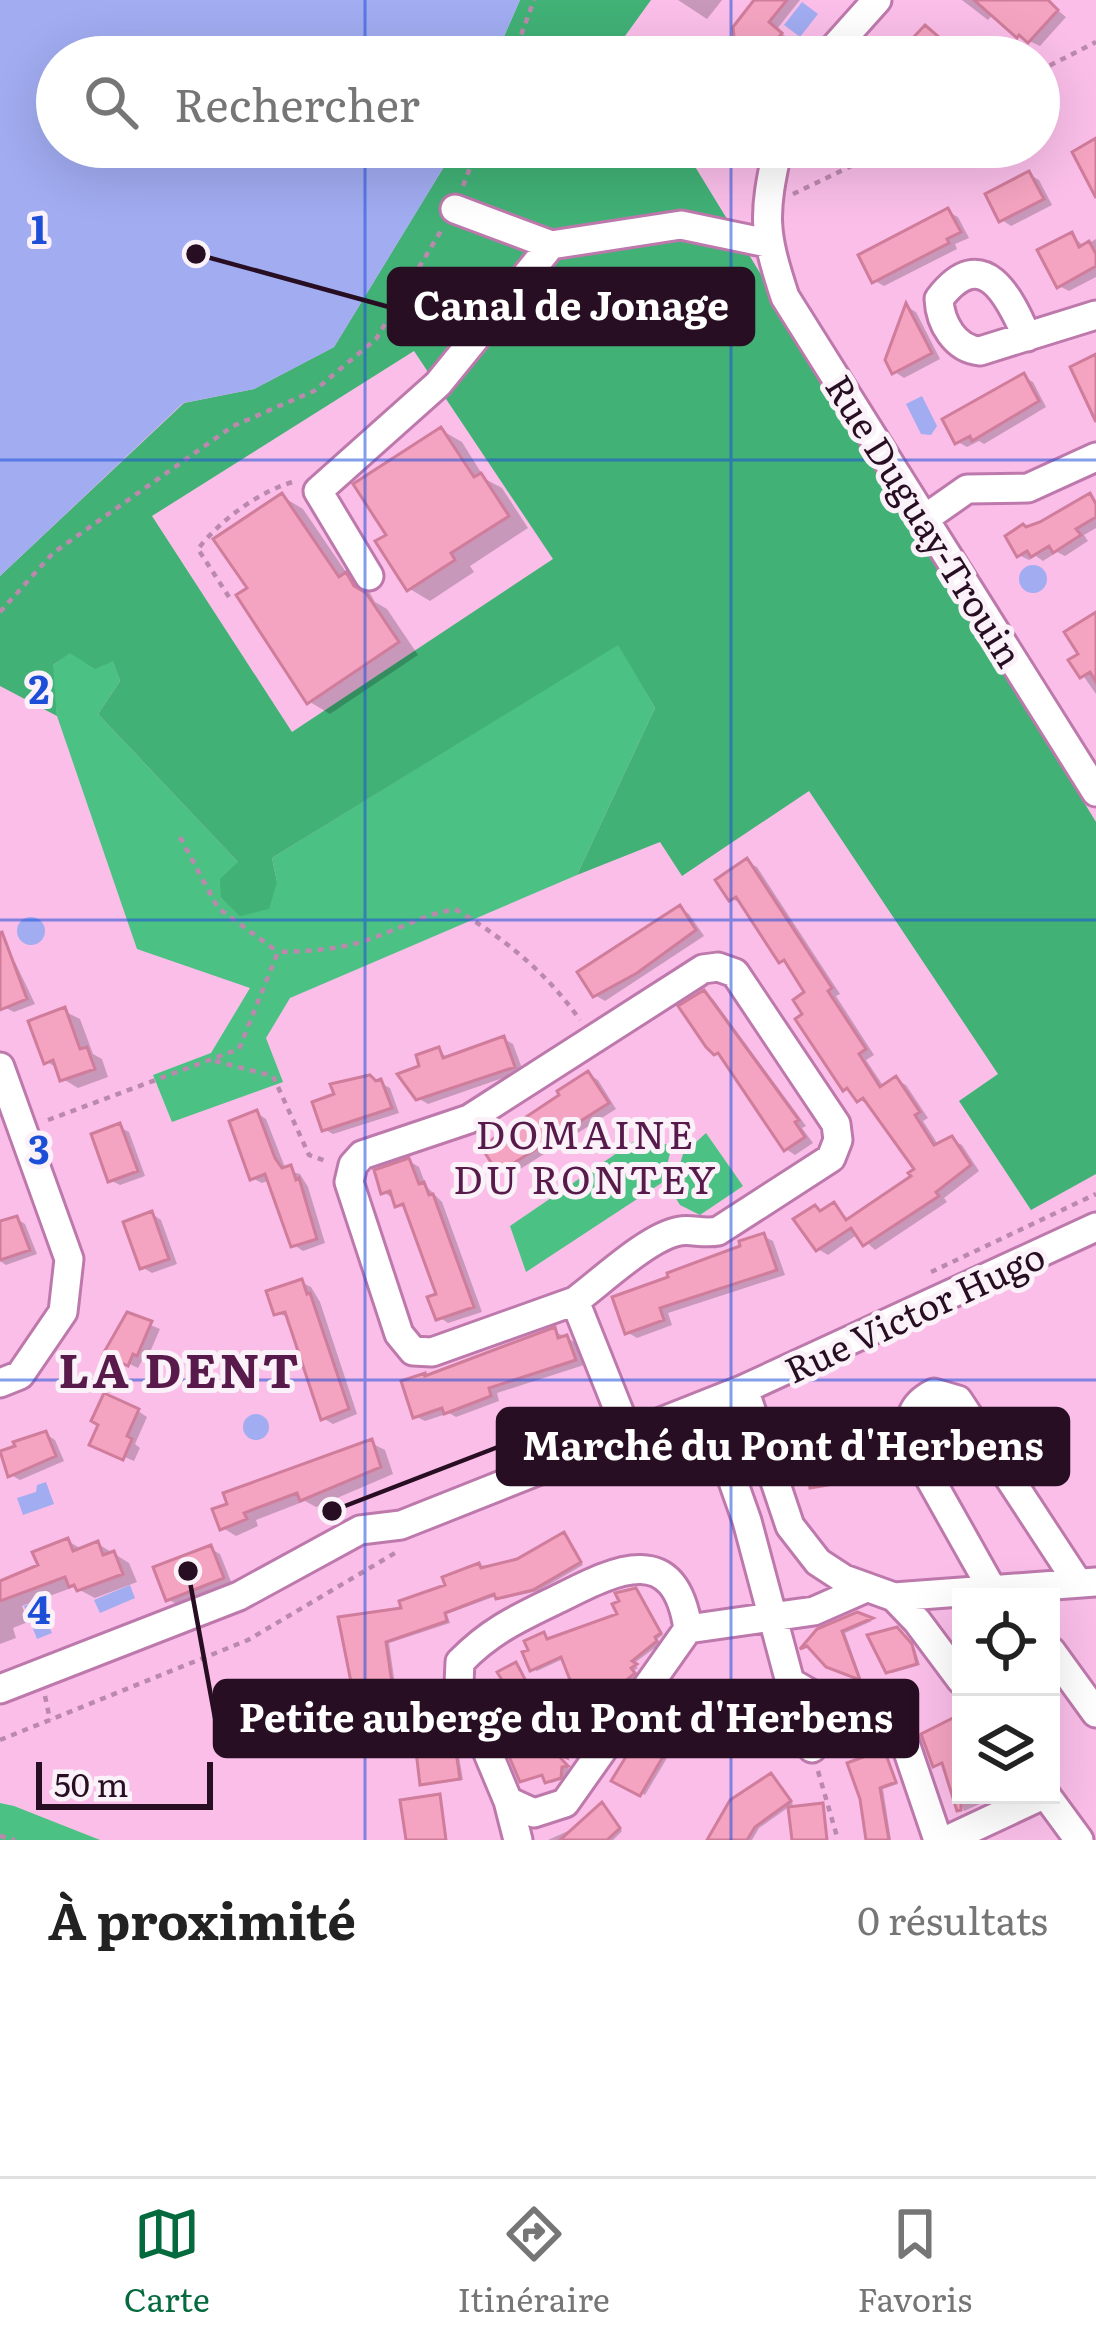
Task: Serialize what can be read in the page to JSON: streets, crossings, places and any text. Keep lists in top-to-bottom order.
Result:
{
  "streets": {
    "street": ["Rue Duguay-Trouin", "Rue Victor Hugo"]
  },
  "districts": ["DOMAINE DU RONTEY", "LA DENT"],
  "places": ["Canal de Jonage", "Marché du Pont d'Herbens", "Petite auberge du Pont d'Herbens"],
  "scale_bar": "50 m",
  "page": {
    "search": "Rechercher",
    "scale": "50 m",
    "heading": ["À proximité", "0 résultats"],
    "nav": ["Carte", "Itinéraire", "Favoris"]
  },
  "grid": {
    "rows": [
      "1",
      "2",
      "3",
      "4"
    ]
  }
}
